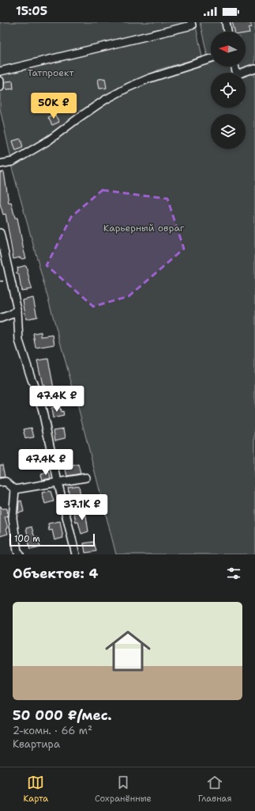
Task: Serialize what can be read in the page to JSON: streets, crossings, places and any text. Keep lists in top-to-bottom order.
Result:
{
  "parks": ["Татпроект", "Карьерный овраг"],
  "scale_bar": "100 m",
  "north": "left",
  "page": {
    "status": "15:05",
    "price": [
      "50K ₽",
      "47.4K ₽",
      "47.4K ₽",
      "37.1K ₽"
    ],
    "scale": "100 m",
    "heading": "Объектов: 4",
    "list": [
      {
        "name": "50 000 ₽/мес.",
        "note": "2-комн. · 66 m² · Квартира"
      }
    ],
    "tabs": ["Карта", "Сохранённые", "Главная"]
  }
}
